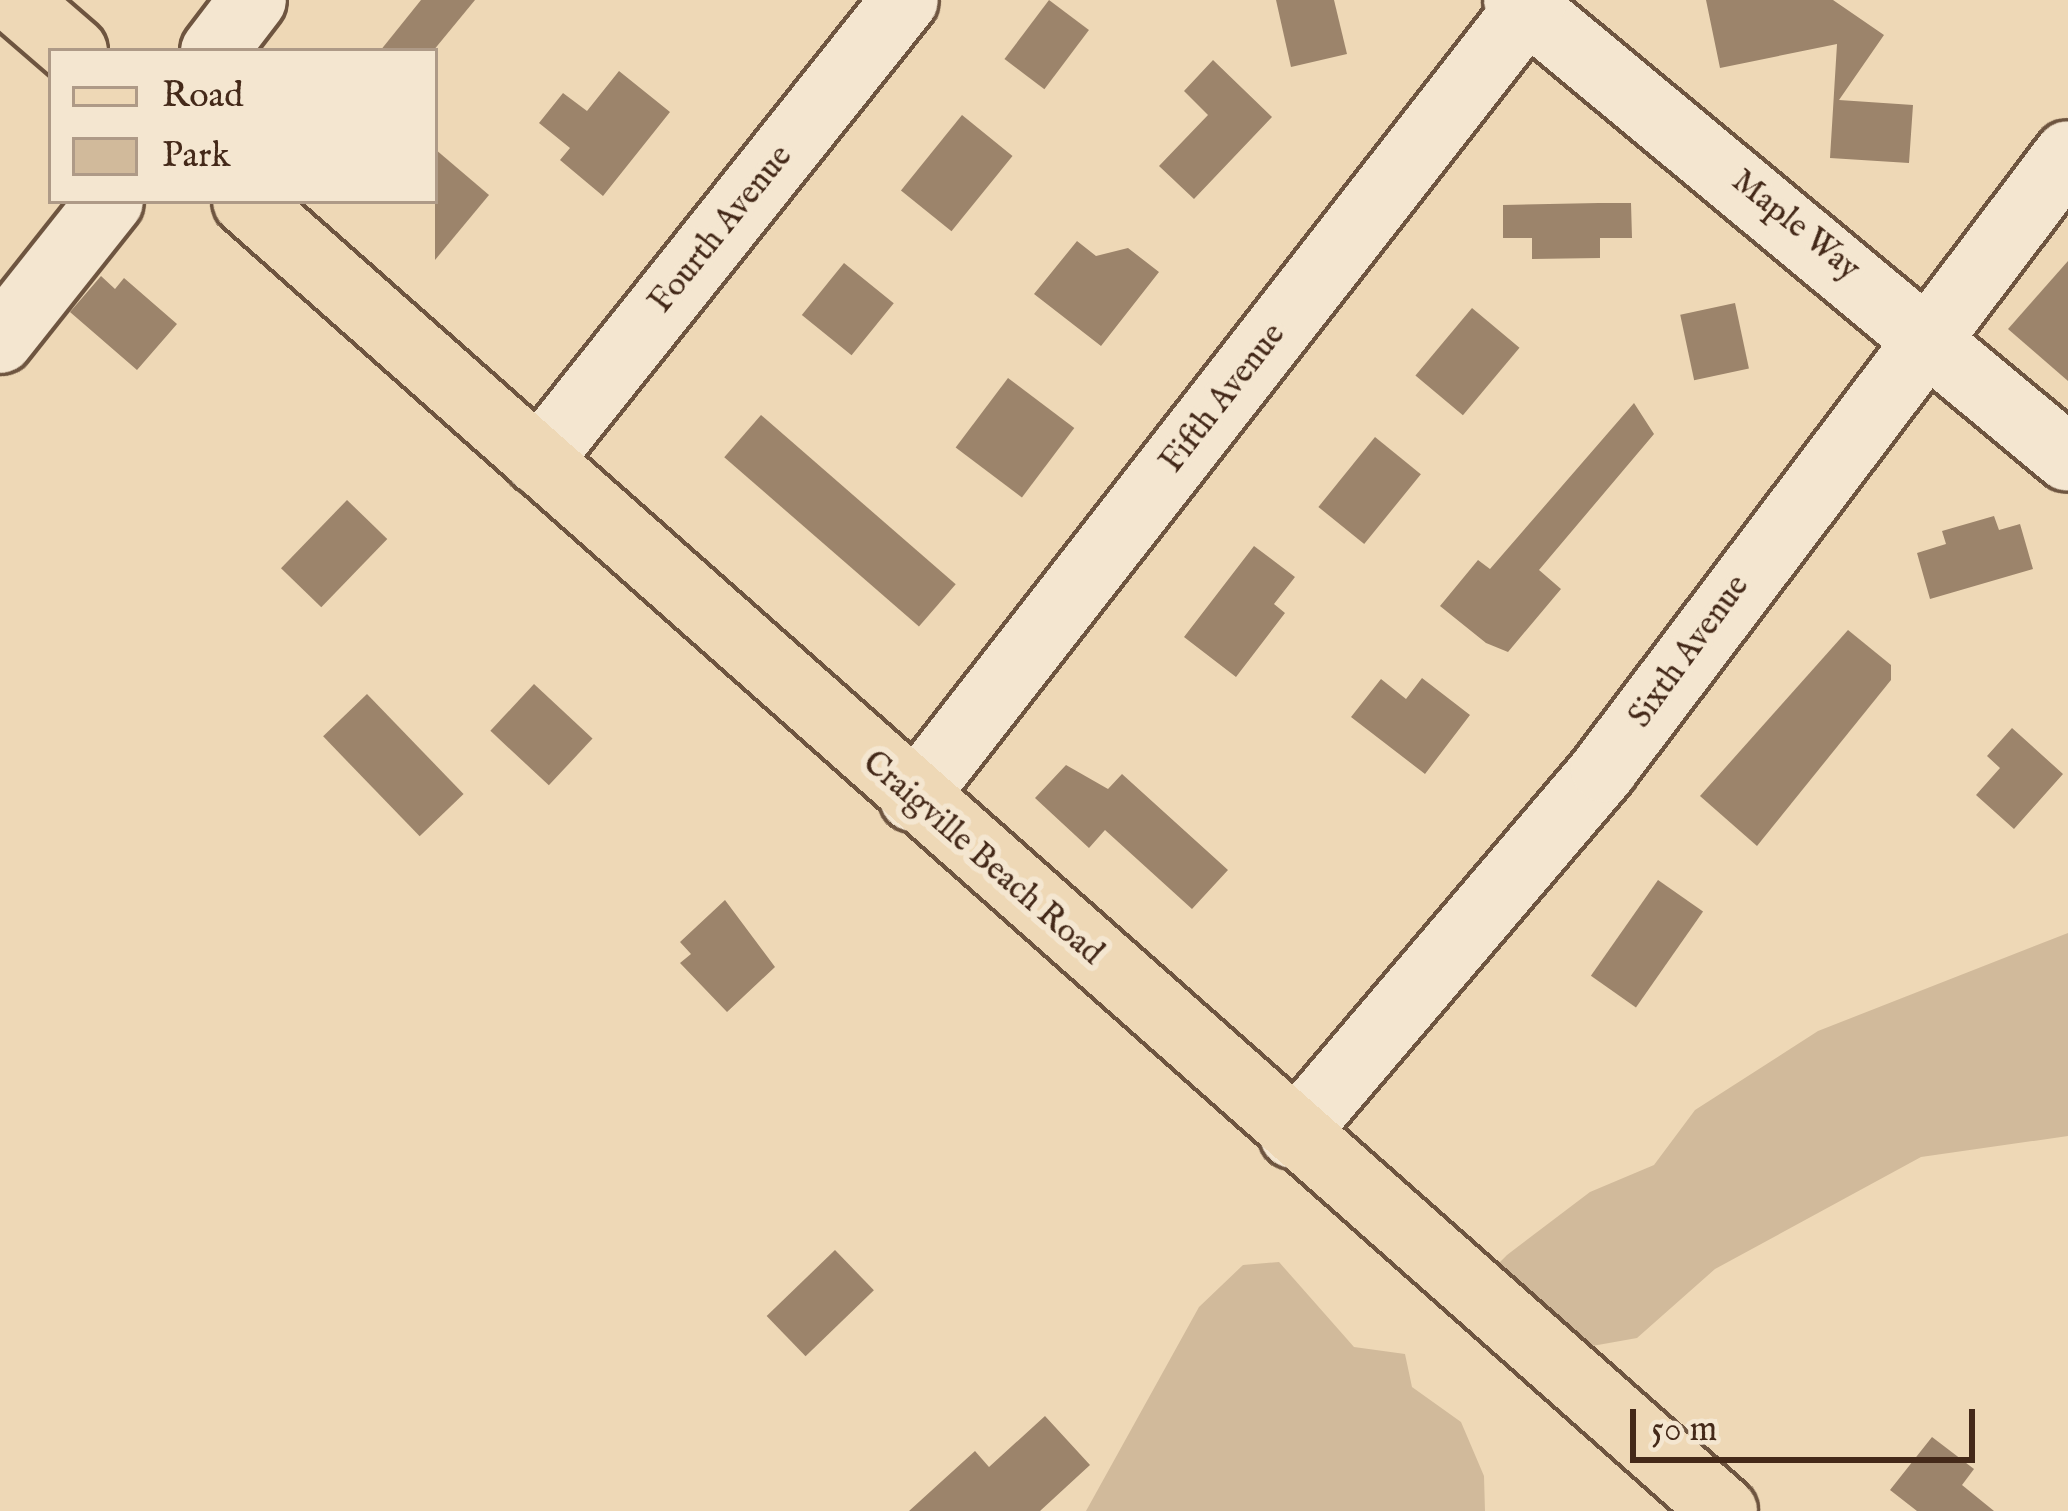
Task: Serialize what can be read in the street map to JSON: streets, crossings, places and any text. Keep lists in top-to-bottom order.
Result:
{
  "streets": {
    "main road": ["Craigville Beach Road"],
    "street": [
      "Maple Way",
      "Fourth Avenue",
      "Fifth Avenue",
      "Sixth Avenue"
    ]
  },
  "crossings": [
    ["Maple Way", "Fifth Avenue"],
    ["Maple Way", "Sixth Avenue"],
    ["Fourth Avenue", "Craigville Beach Road"],
    ["Fifth Avenue", "Craigville Beach Road"],
    ["Sixth Avenue", "Craigville Beach Road"]
  ],
  "legend": ["Road", "Park"],
  "scale_bar": "50 m"
}
